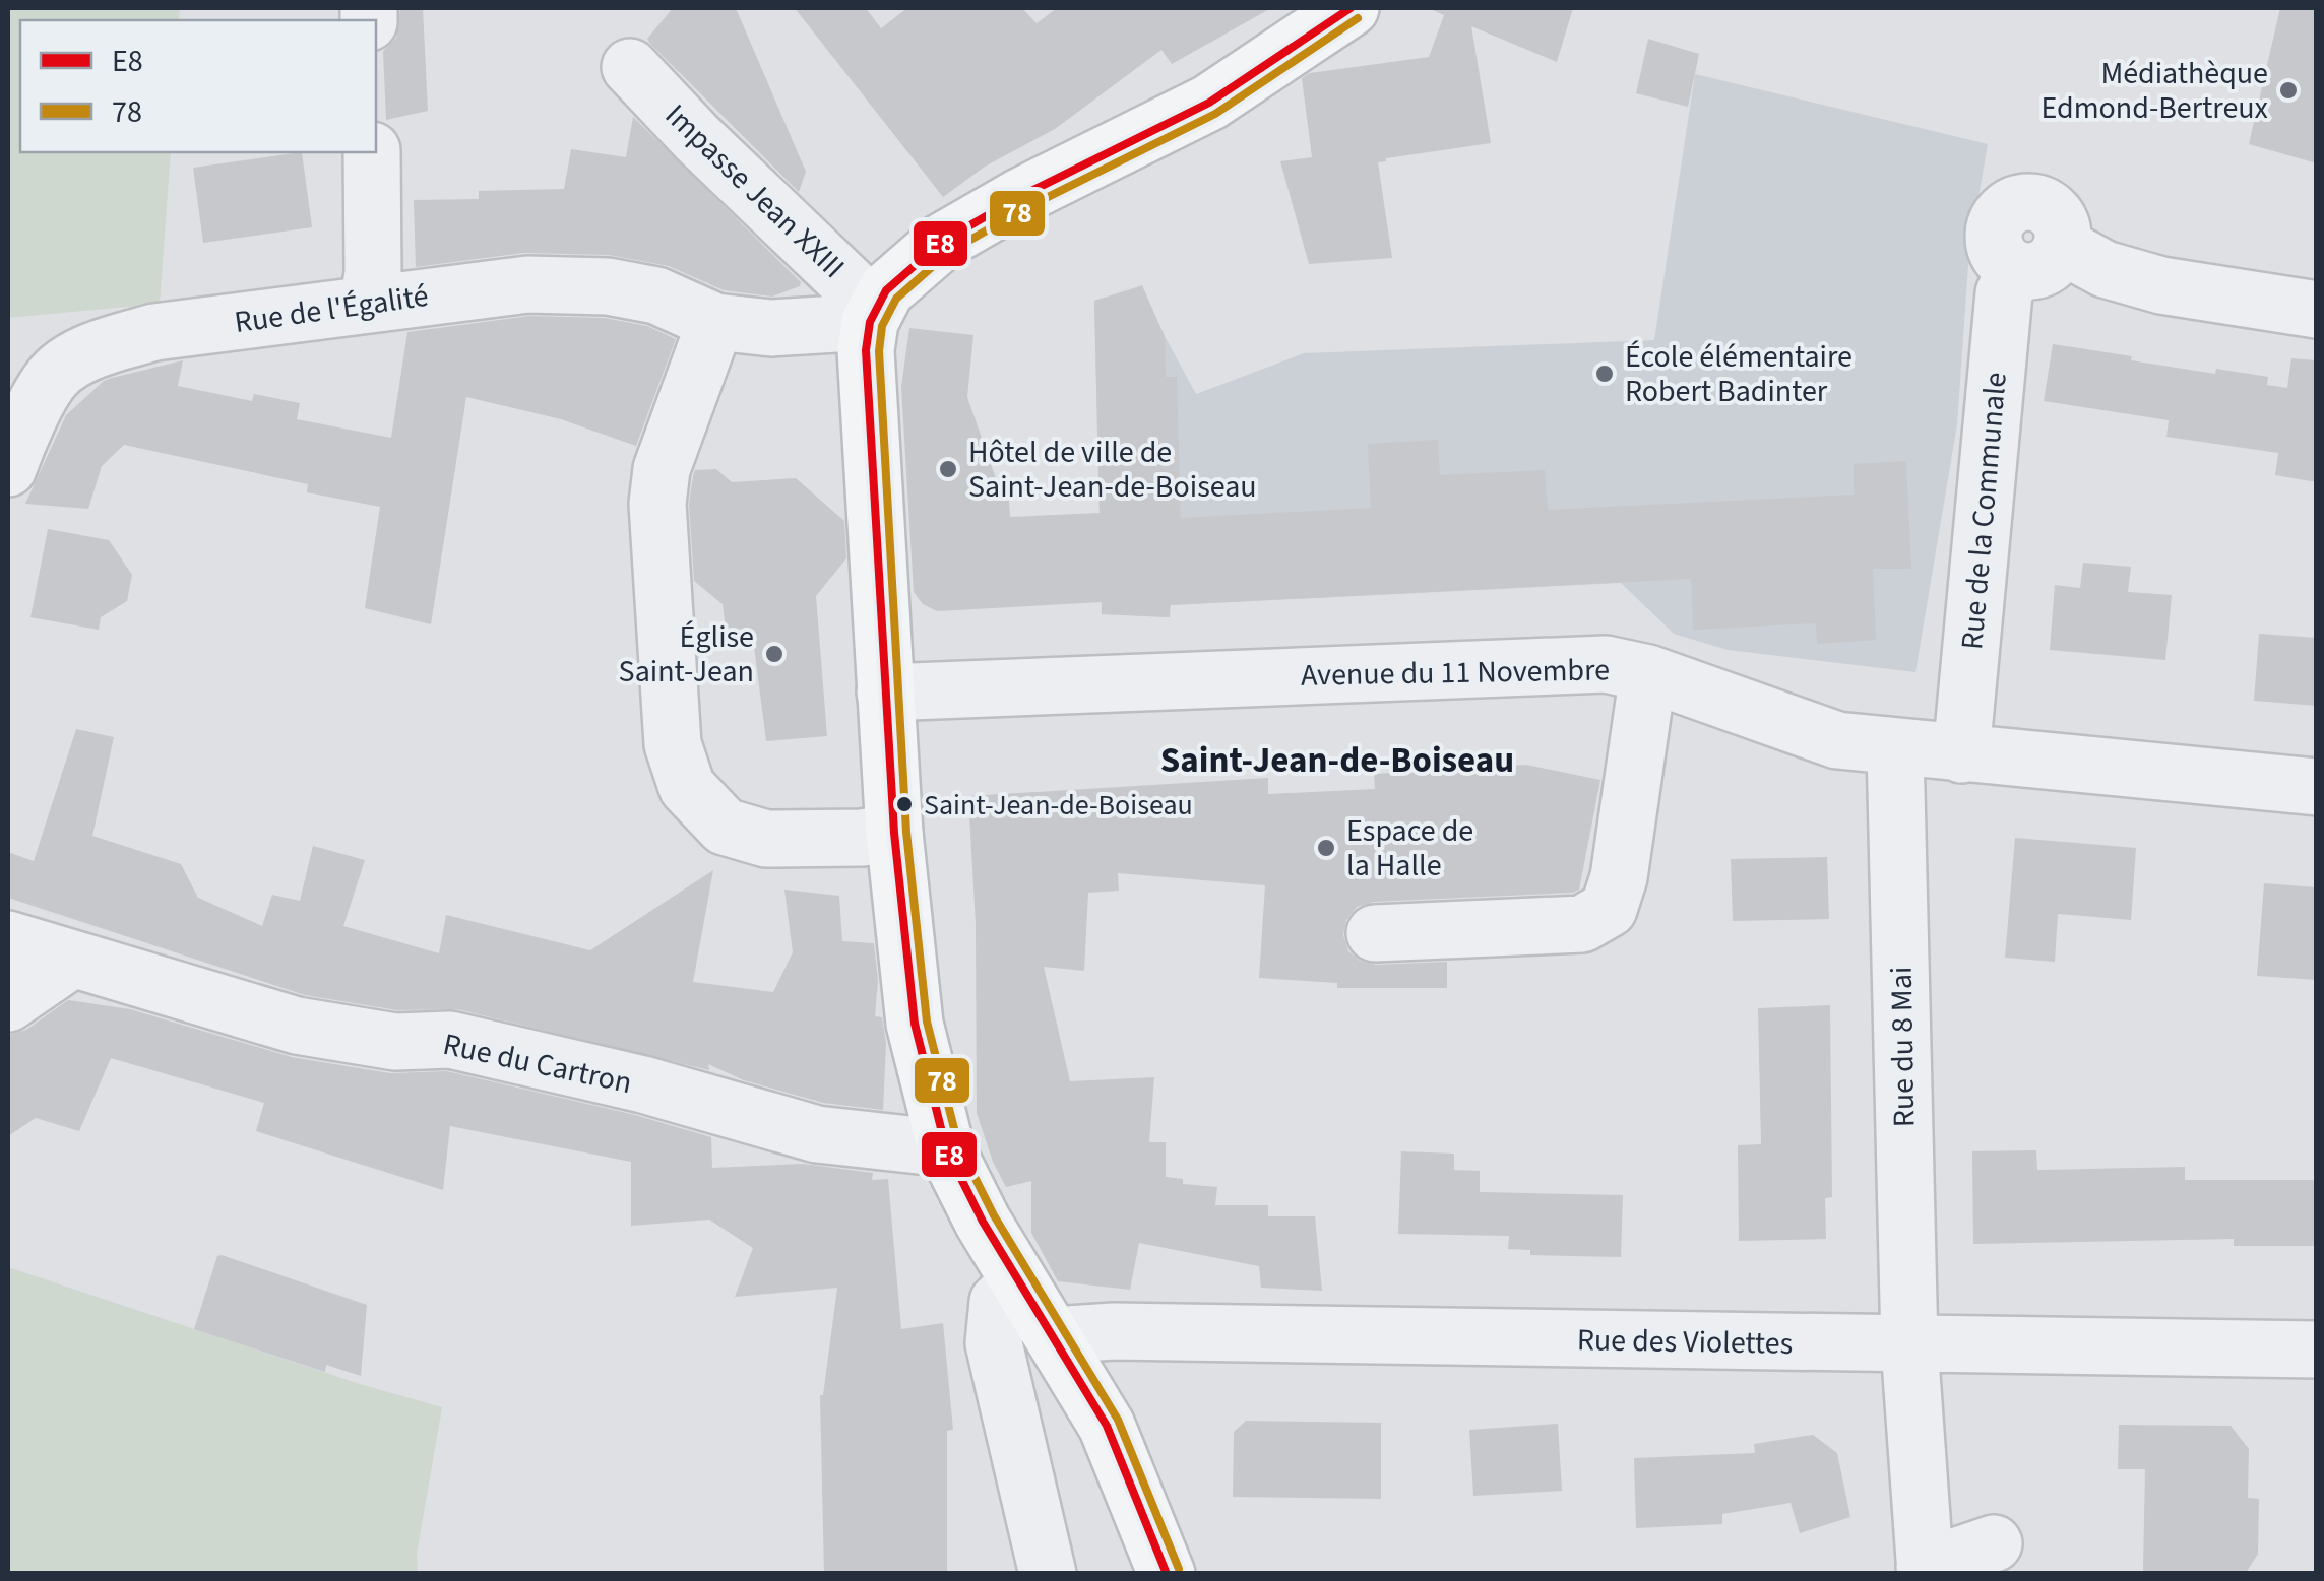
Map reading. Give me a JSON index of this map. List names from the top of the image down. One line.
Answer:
{"streets":{"street":["Impasse Jean XXIII","Rue de l'Égalité","Rue de la Communale","Avenue du 11 Novembre","Rue du 8 Mai","Rue du Cartron","Rue des Violettes"]},"crossings":[["Impasse Jean XXIII","Rue de l'Égalité"],["Rue de la Communale","Avenue du 11 Novembre"],["Avenue du 11 Novembre","Rue du 8 Mai"],["Rue du 8 Mai","Rue des Violettes"]],"districts":["Saint-Jean-de-Boiseau"],"places":["Médiathèque Edmond-Bertreux","École élémentaire Robert Badinter","Hôtel de ville de Saint-Jean-de-Boiseau","Église Saint-Jean","Saint-Jean-de-Boiseau","Espace de la Halle"],"lines":["transit line E8","transit line 78"],"legend":["E8","78"]}
